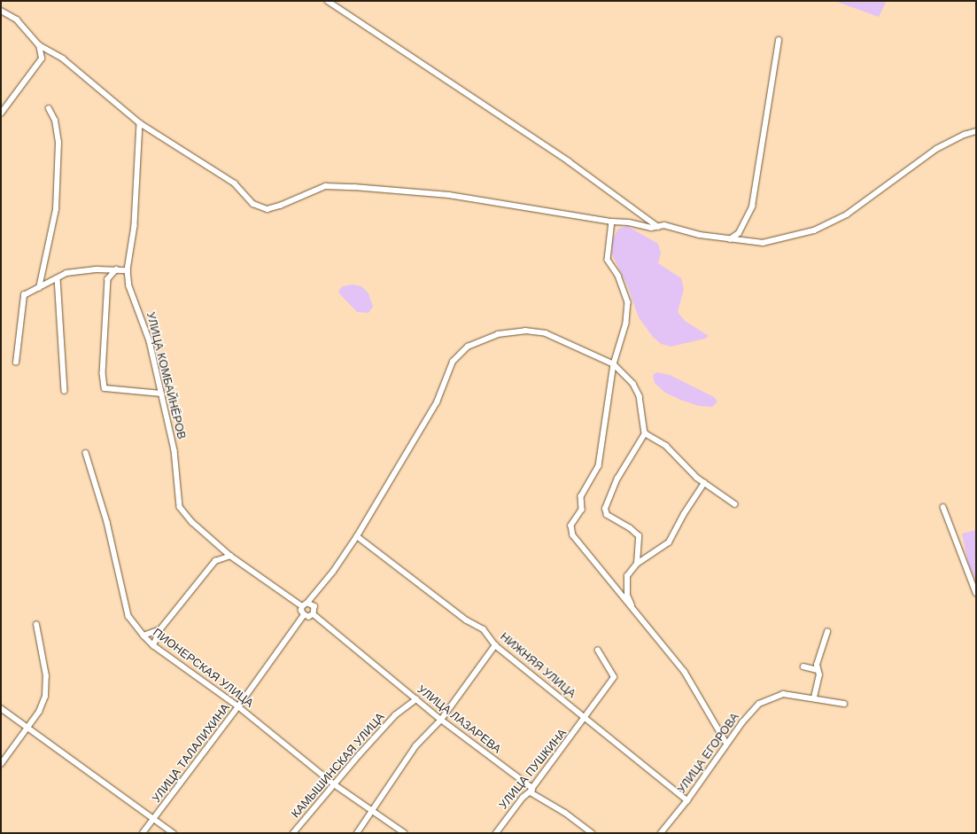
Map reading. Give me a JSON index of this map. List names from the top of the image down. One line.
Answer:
{"streets":{"street":["УЛИЦА КОМБАЙНЁРОВ","НИЖНЯЯ УЛИЦА","ПИОНЕРСКАЯ УЛИЦА","УЛИЦА ЛАЗАРЕВА","УЛИЦА ТАЛАЛИХИНА","УЛИЦА ЕГОРОВА","КАМЫШИНСКАЯ УЛИЦА","УЛИЦА ПУШКИНА"]},"crossings":[["НИЖНЯЯ УЛИЦА","УЛИЦА ЕГОРОВА"],["НИЖНЯЯ УЛИЦА","УЛИЦА ПУШКИНА"],["ПИОНЕРСКАЯ УЛИЦА","УЛИЦА ТАЛАЛИХИНА"],["ПИОНЕРСКАЯ УЛИЦА","КАМЫШИНСКАЯ УЛИЦА"],["УЛИЦА ЛАЗАРЕВА","УЛИЦА ТАЛАЛИХИНА"],["УЛИЦА ЛАЗАРЕВА","КАМЫШИНСКАЯ УЛИЦА"],["УЛИЦА ЛАЗАРЕВА","УЛИЦА ПУШКИНА"]]}
